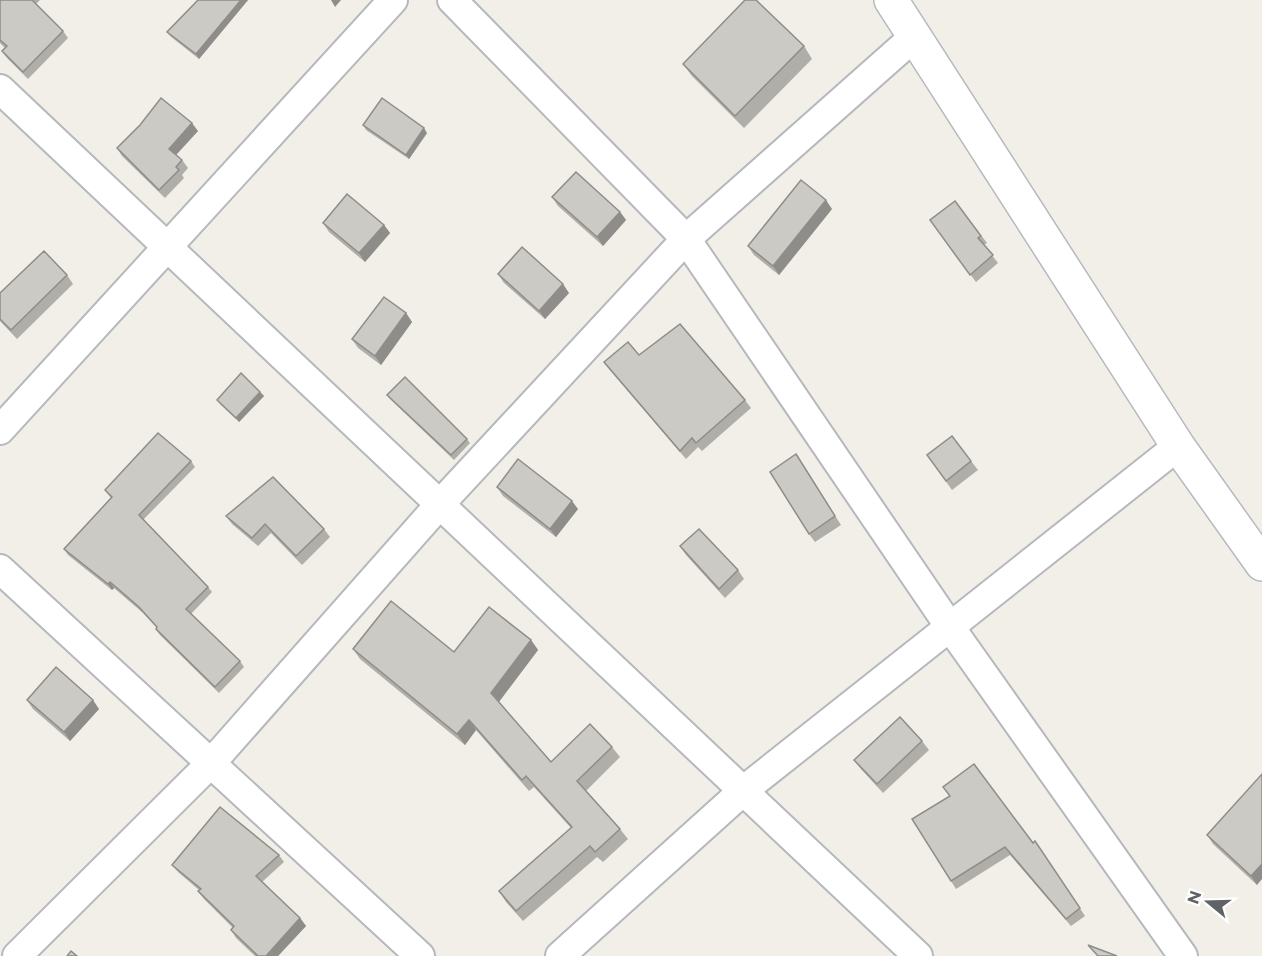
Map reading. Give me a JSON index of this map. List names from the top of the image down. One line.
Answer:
{"north":"left"}
